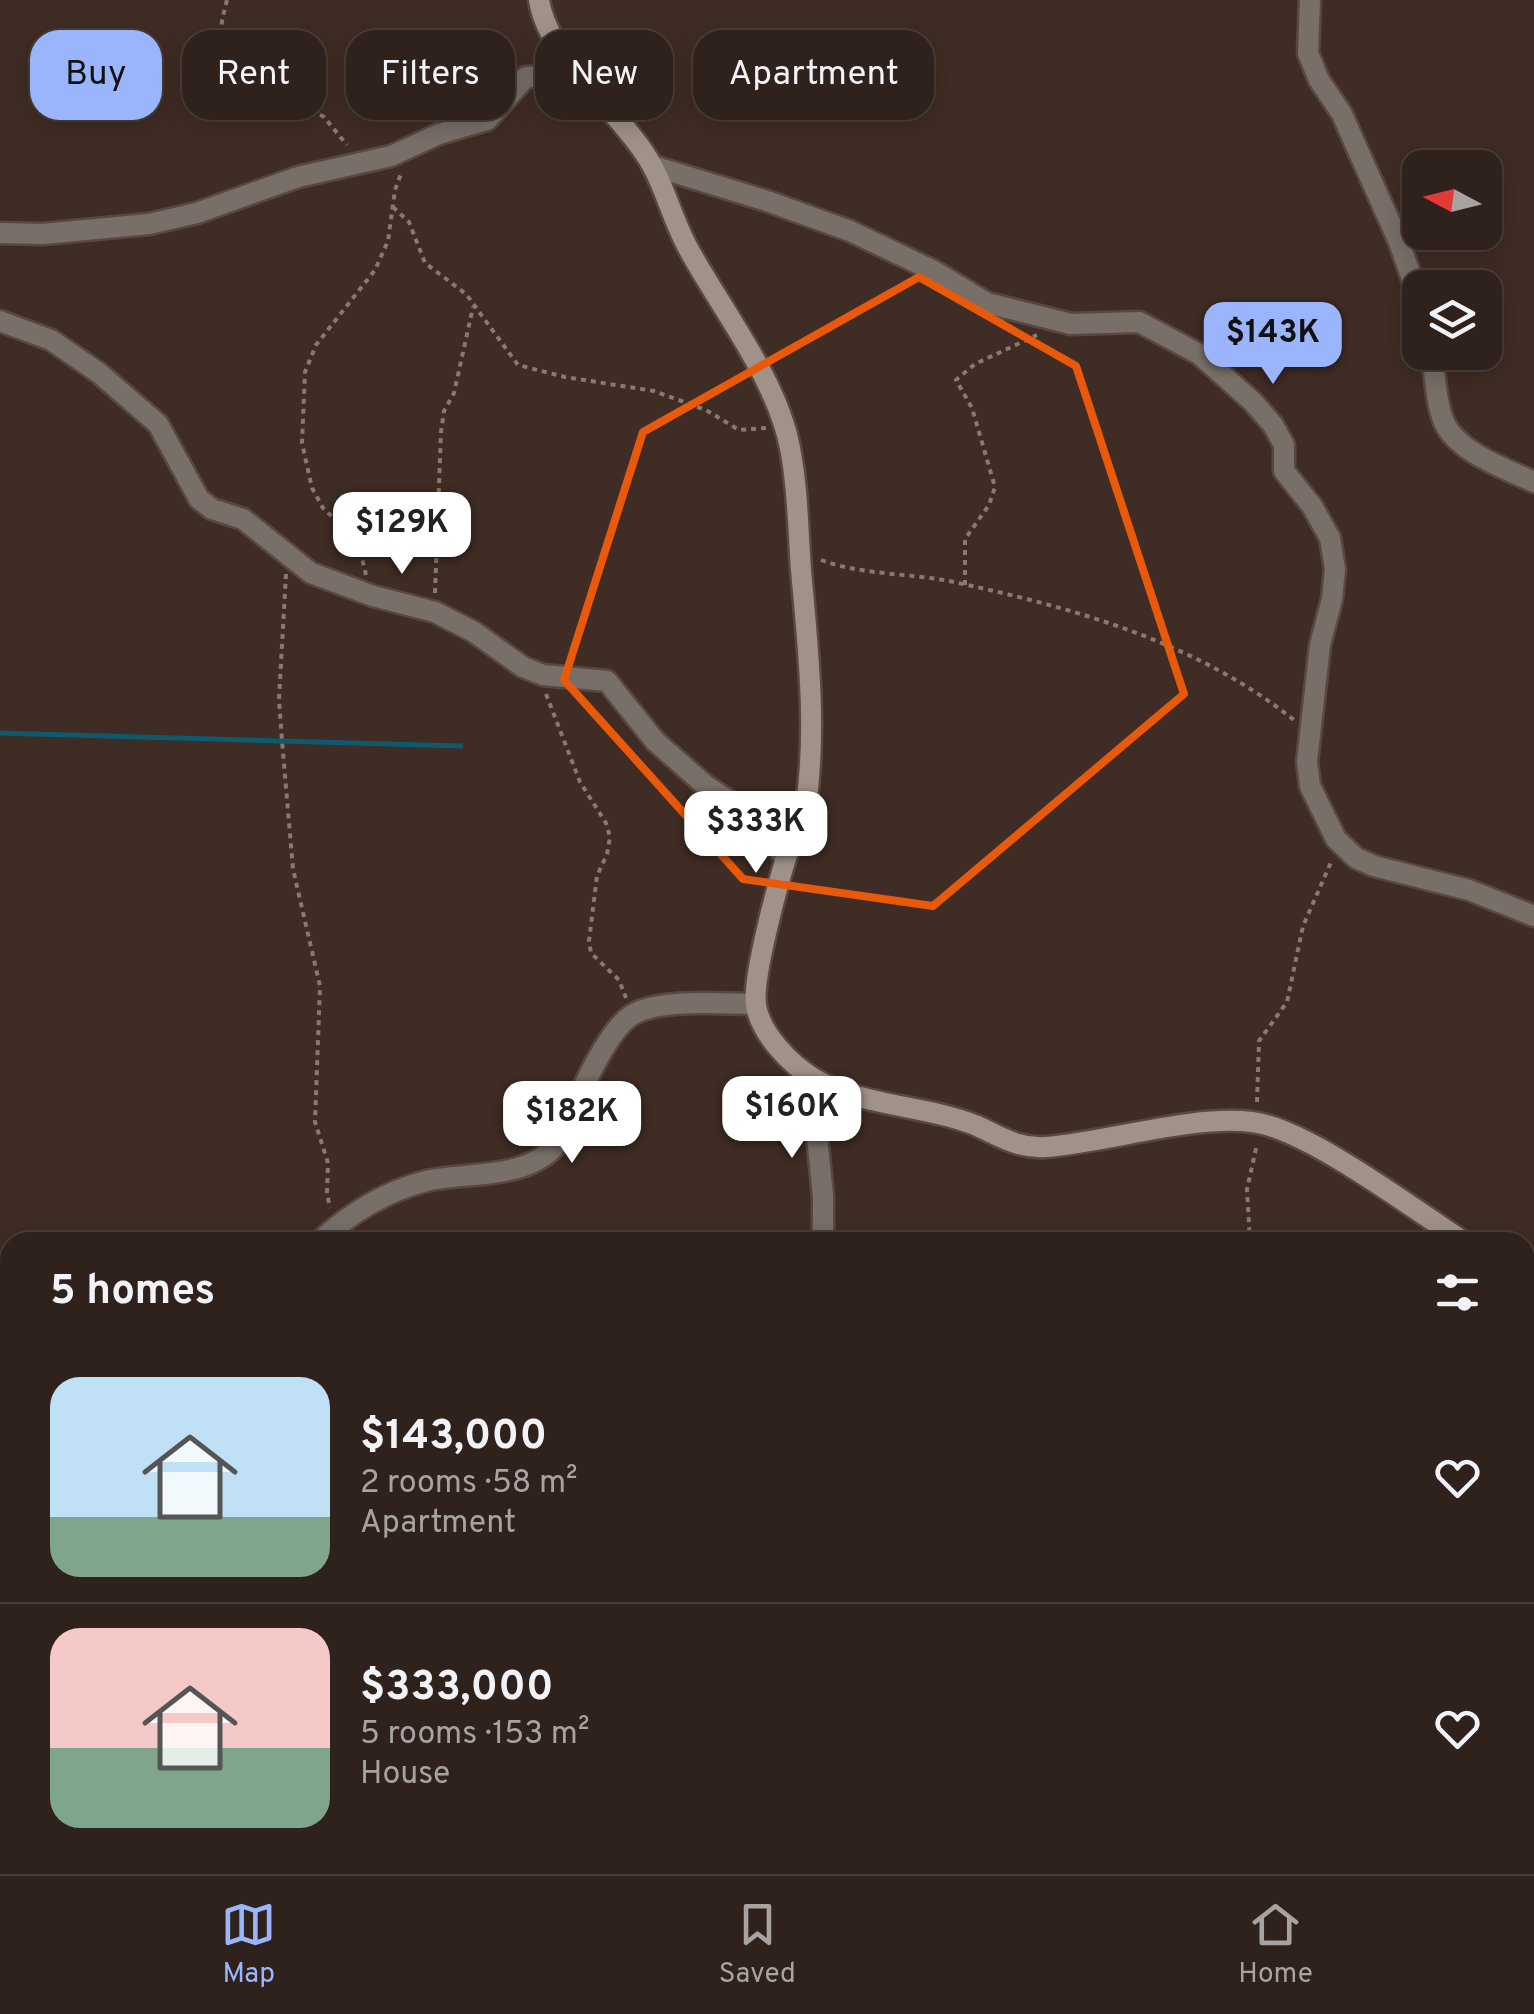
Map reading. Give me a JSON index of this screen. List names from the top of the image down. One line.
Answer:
{"north":"left","page":{"chip":["Buy","Rent","Filters","New","Apartment"],"price":["$143K","$129K","$333K","$160K","$182K"],"heading":"5 homes","list":[{"name":"$143,000","note":"2 rooms · 58 m² · Apartment"},{"name":"$333,000","note":"5 rooms · 153 m² · House"}],"tabs":["Map","Saved","Home"]}}
